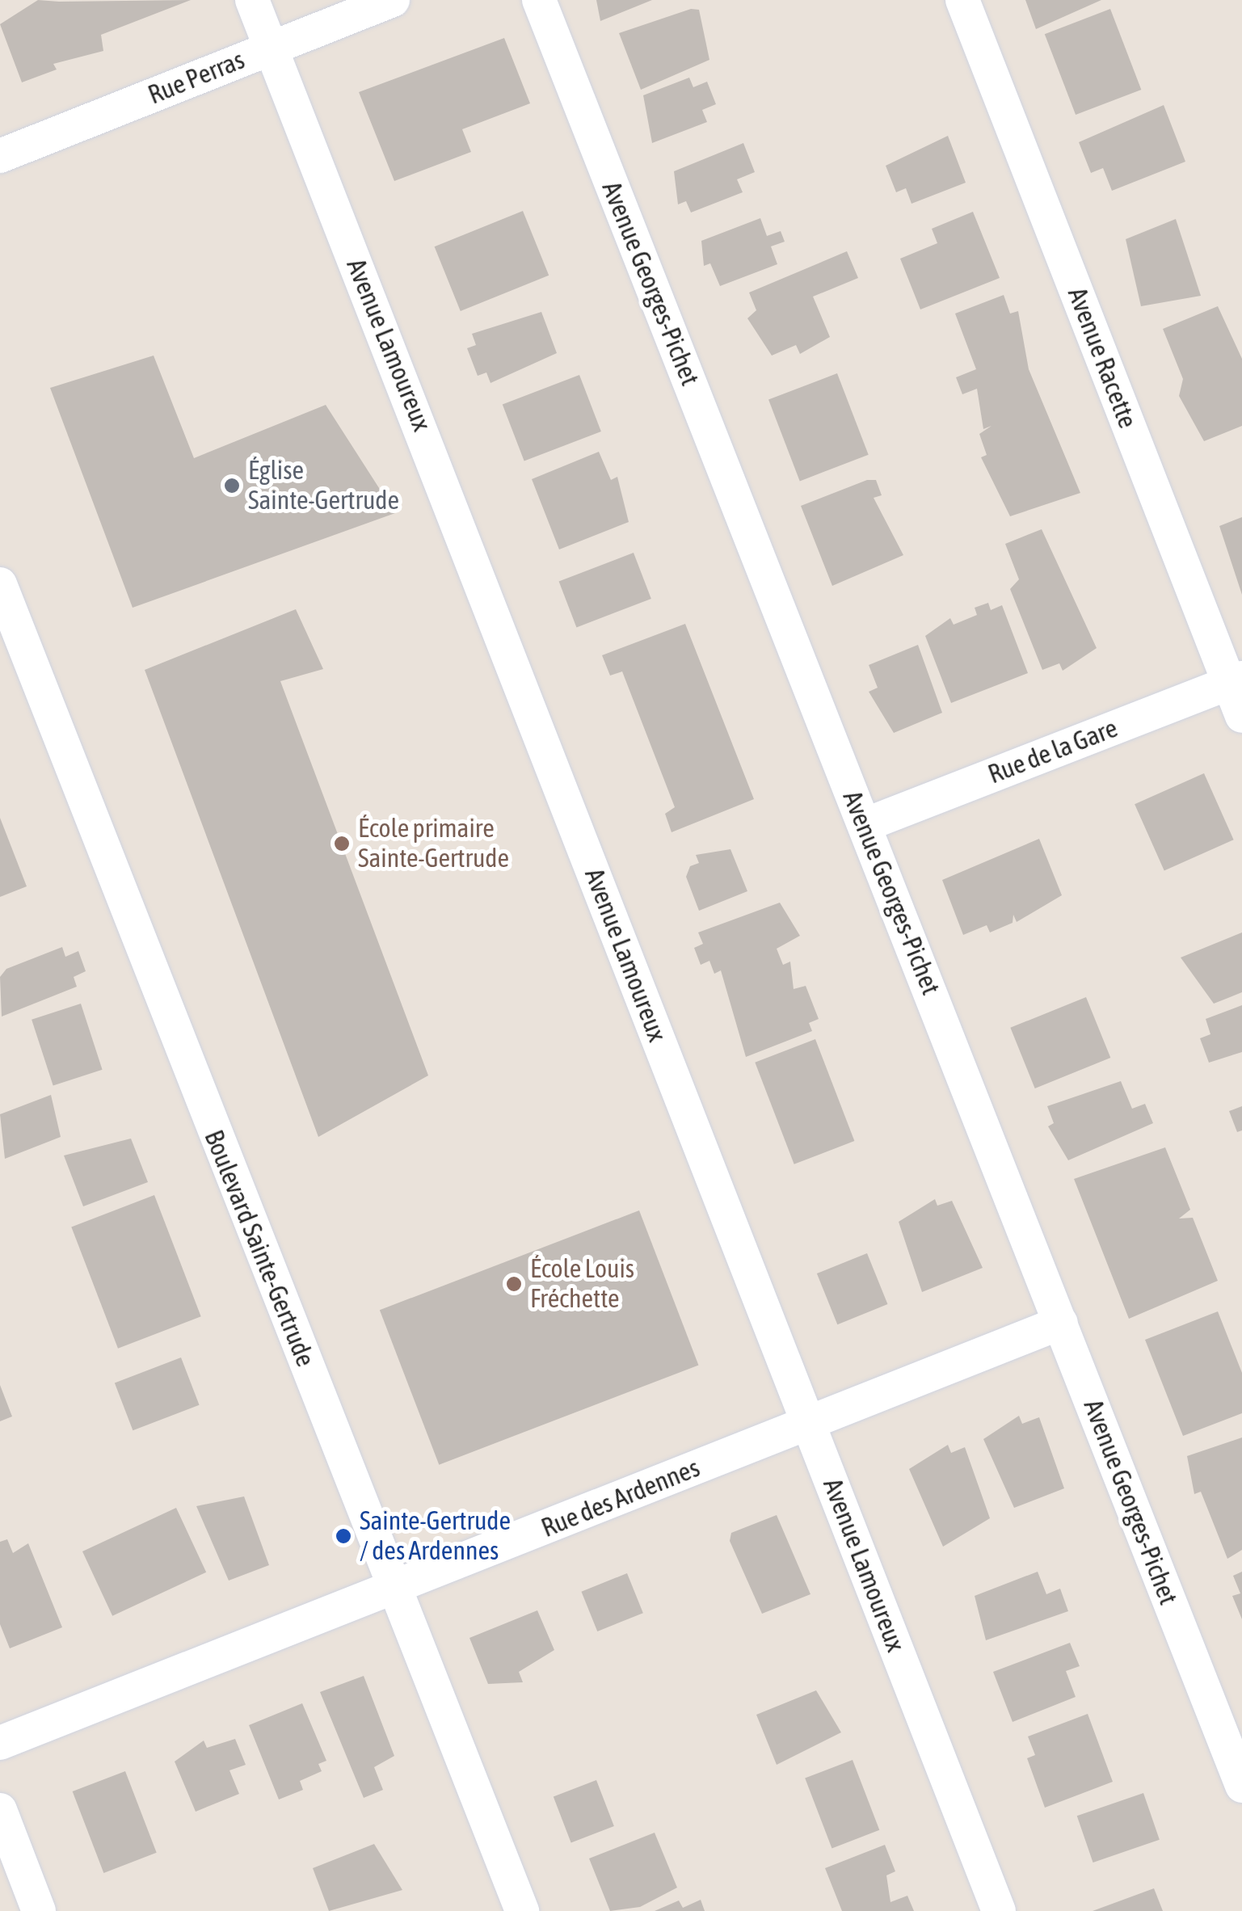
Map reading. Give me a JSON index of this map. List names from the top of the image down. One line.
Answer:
{"streets":{"street":["Rue Perras","Avenue Georges-Pichet","Avenue Lamoureux","Avenue Racette","Rue de la Gare","Boulevard Sainte-Gertrude","Rue des Ardennes"]},"crossings":[["Rue Perras","Avenue Lamoureux"],["Avenue Georges-Pichet","Rue de la Gare"],["Avenue Georges-Pichet","Rue des Ardennes"],["Avenue Lamoureux","Rue des Ardennes"],["Avenue Racette","Rue de la Gare"],["Boulevard Sainte-Gertrude","Rue des Ardennes"]],"places":["Église Sainte-Gertrude","École primaire Sainte-Gertrude","École Louis Fréchette","Sainte-Gertrude / des Ardennes"]}
